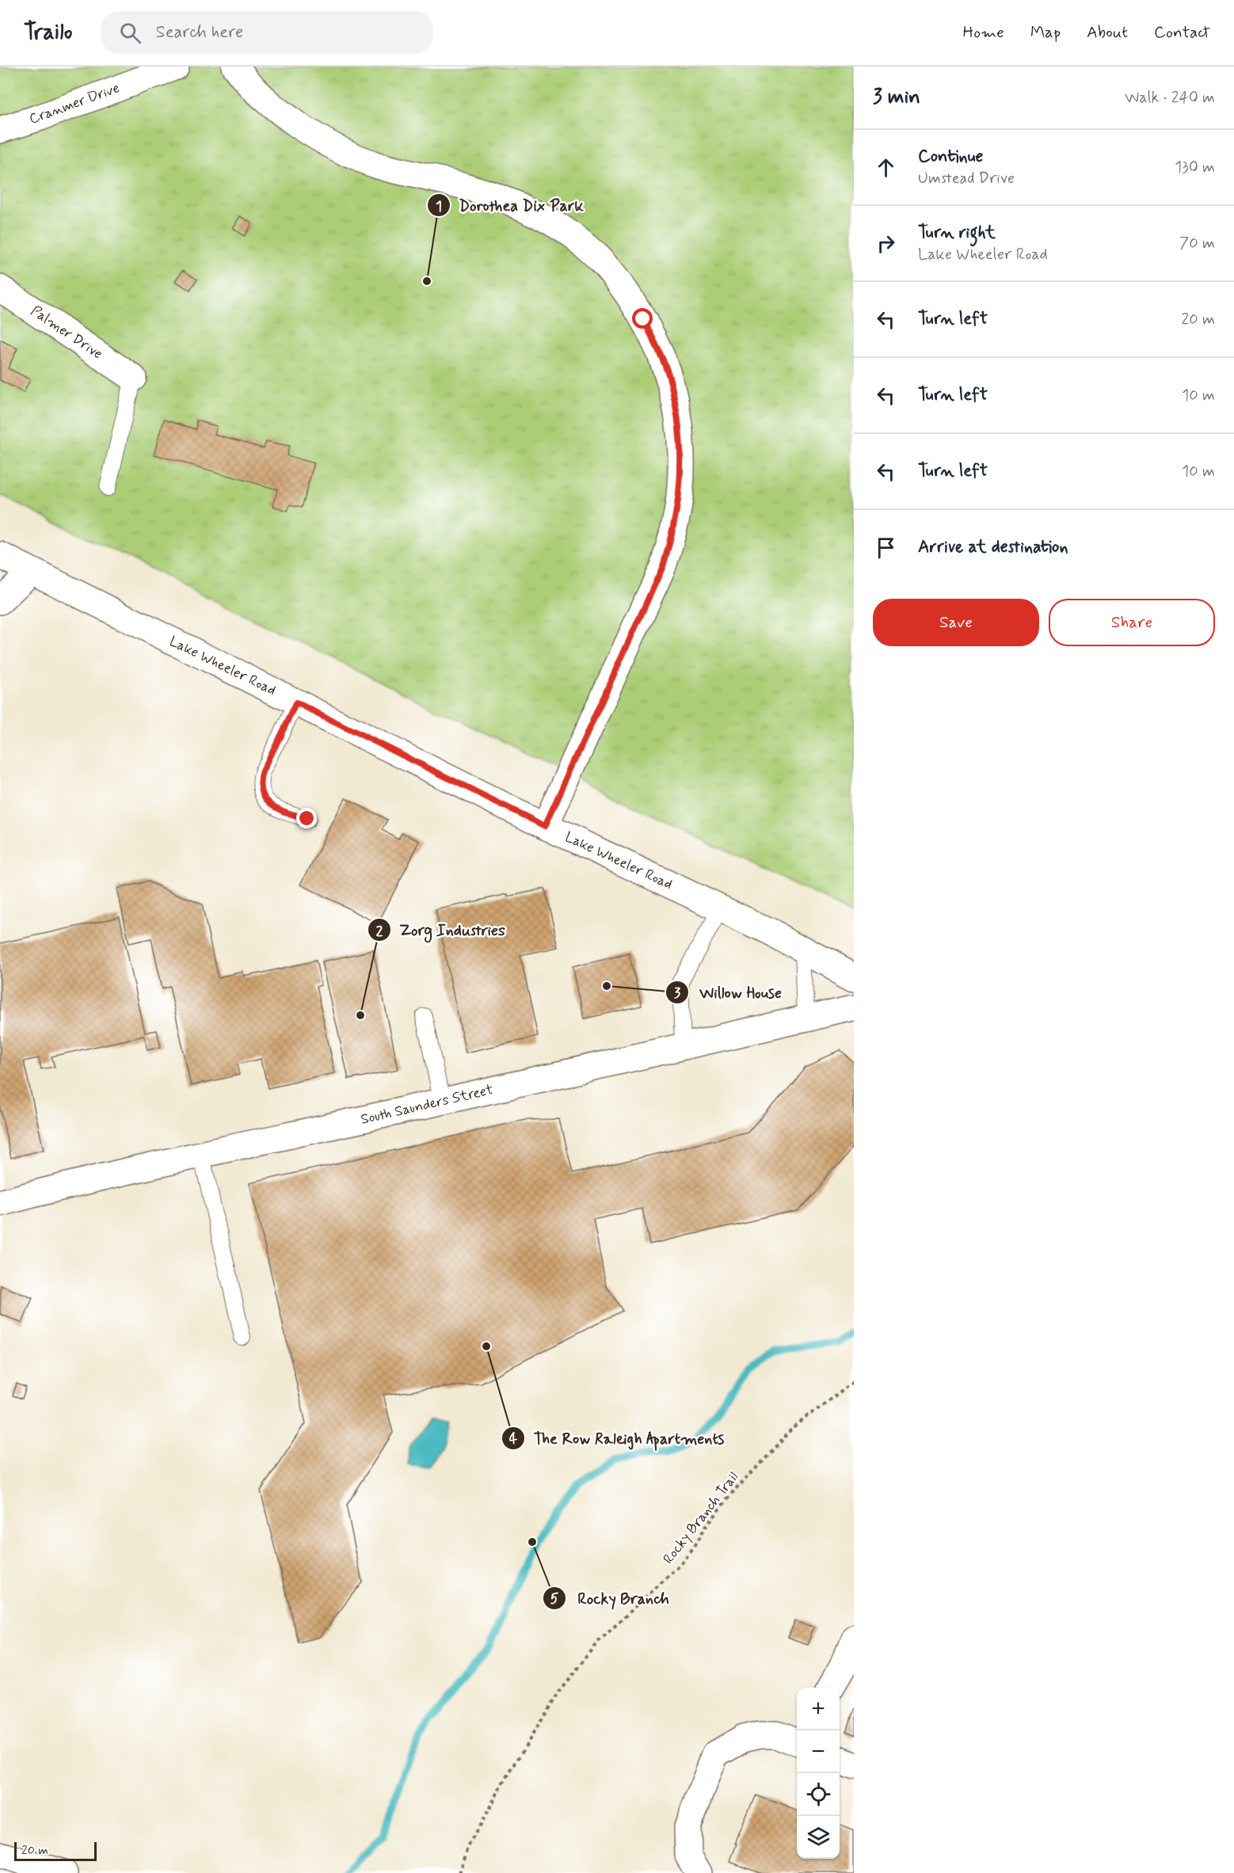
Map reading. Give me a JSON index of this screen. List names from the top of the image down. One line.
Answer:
{"streets":{"main road":["Cranmer Drive","Palmer Drive","Lake Wheeler Road","South Saunders Street"],"path":["Rocky Branch Trail"]},"places":["Dorothea Dix Park","Willow House","Zorg Industries","The Row Raleigh Apartments","Rocky Branch"],"scale_bar":"20 m","page":{"header":"Trailo","search":"Search here","nav":["Home","Map","About","Contact"],"heading":["3 min","Walk · 240 m"],"list":[["Continue","Umstead Drive","130 m"],["Turn right","Lake Wheeler Road","70 m"],["Turn left","20 m"],["Turn left","10 m"],["Turn left","10 m"],"Arrive at destination"],"buttons":["Save","Share"],"map_buttons":["+","−"],"scale":"20 m"}}
